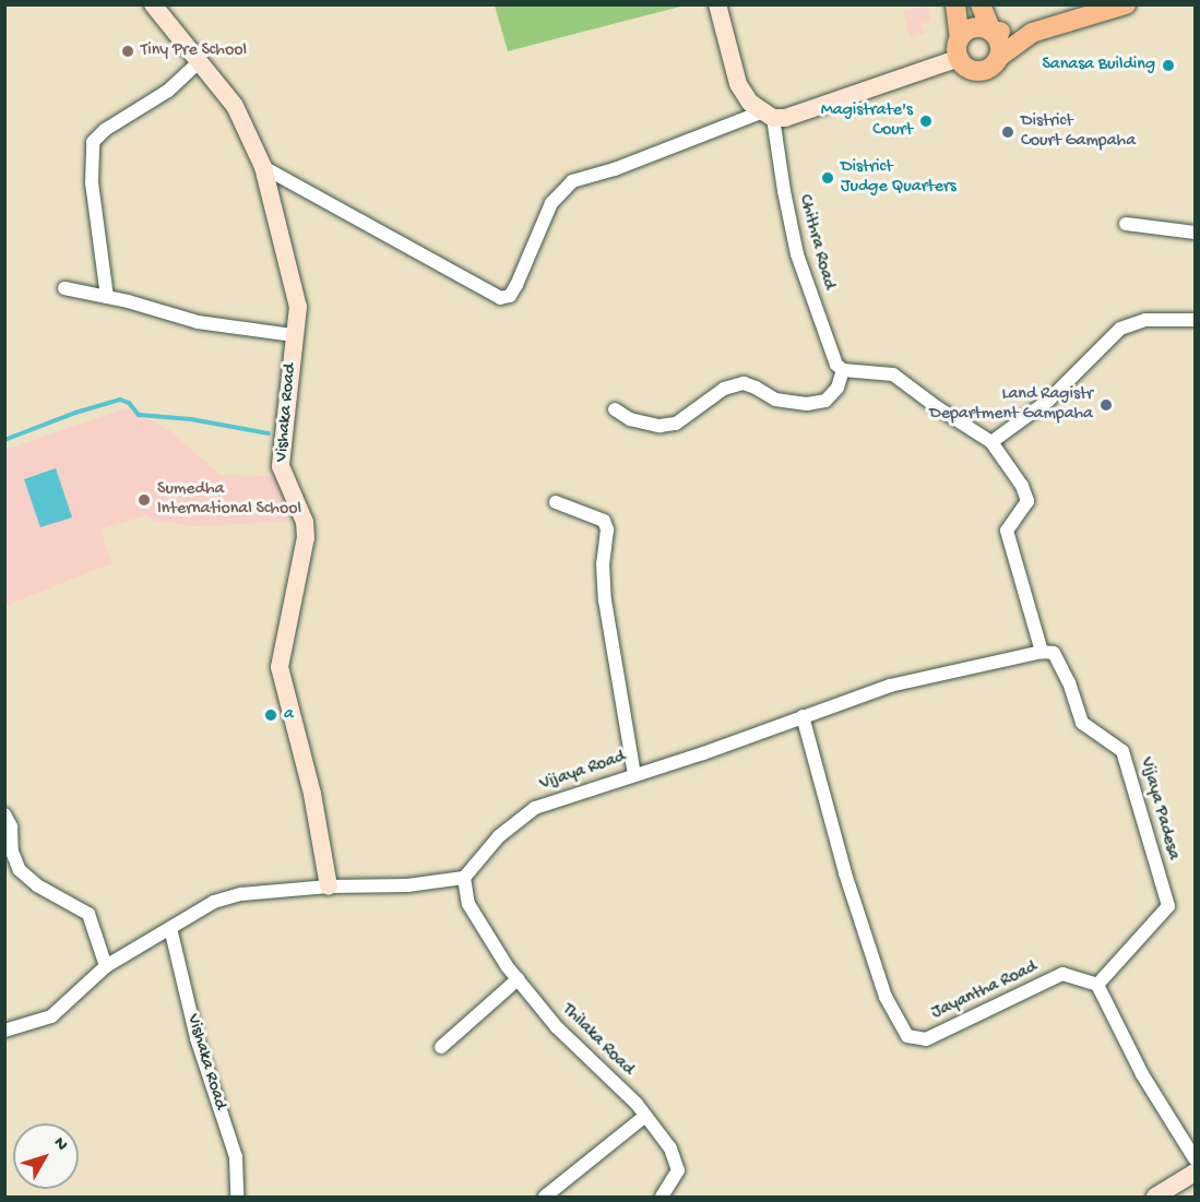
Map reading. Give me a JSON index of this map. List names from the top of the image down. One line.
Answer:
{"streets":{"street":["Chithra Road","Vishaka Road","Vijaya Road","Vijaya Padesa","Jayantha Road","Thilaka Road"]},"crossings":[["Vijaya Road","Vijaya Padesa"],["Vijaya Road","Jayantha Road"],["Vijaya Road","Thilaka Road"],["Vijaya Padesa","Jayantha Road"]],"places":["Tiny Pre School","Sanasa Building","Magistrate's Court","District Court Gampaha","District Judge Quarters","Land Ragistr Department Gampaha","Sumedha International School","a"],"north":"top right"}
